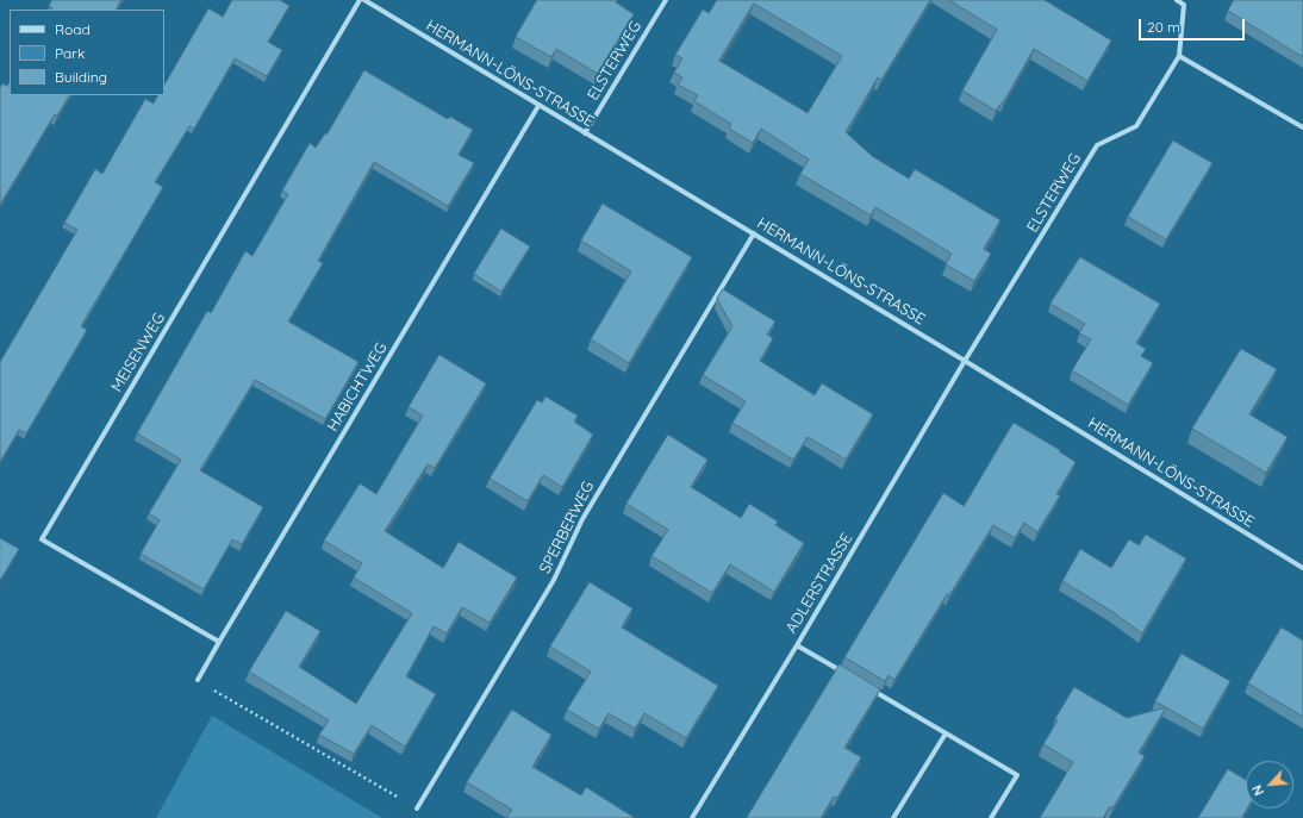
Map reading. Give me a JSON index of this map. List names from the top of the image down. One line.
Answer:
{"streets":{"street":["ELSTERWEG","HERMANN-LÖNS-STRASSE","MEISENWEG","HABICHTWEG","SPERBERWEG","ADLERSTRASSE"]},"crossings":[["ELSTERWEG","HERMANN-LÖNS-STRASSE"],["ELSTERWEG","ADLERSTRASSE"],["HERMANN-LÖNS-STRASSE","HABICHTWEG"],["HERMANN-LÖNS-STRASSE","SPERBERWEG"],["HERMANN-LÖNS-STRASSE","ADLERSTRASSE"],["MEISENWEG","HABICHTWEG"]],"legend":["Road","Park","Building"],"scale_bar":"20 m","north":"bottom left"}
